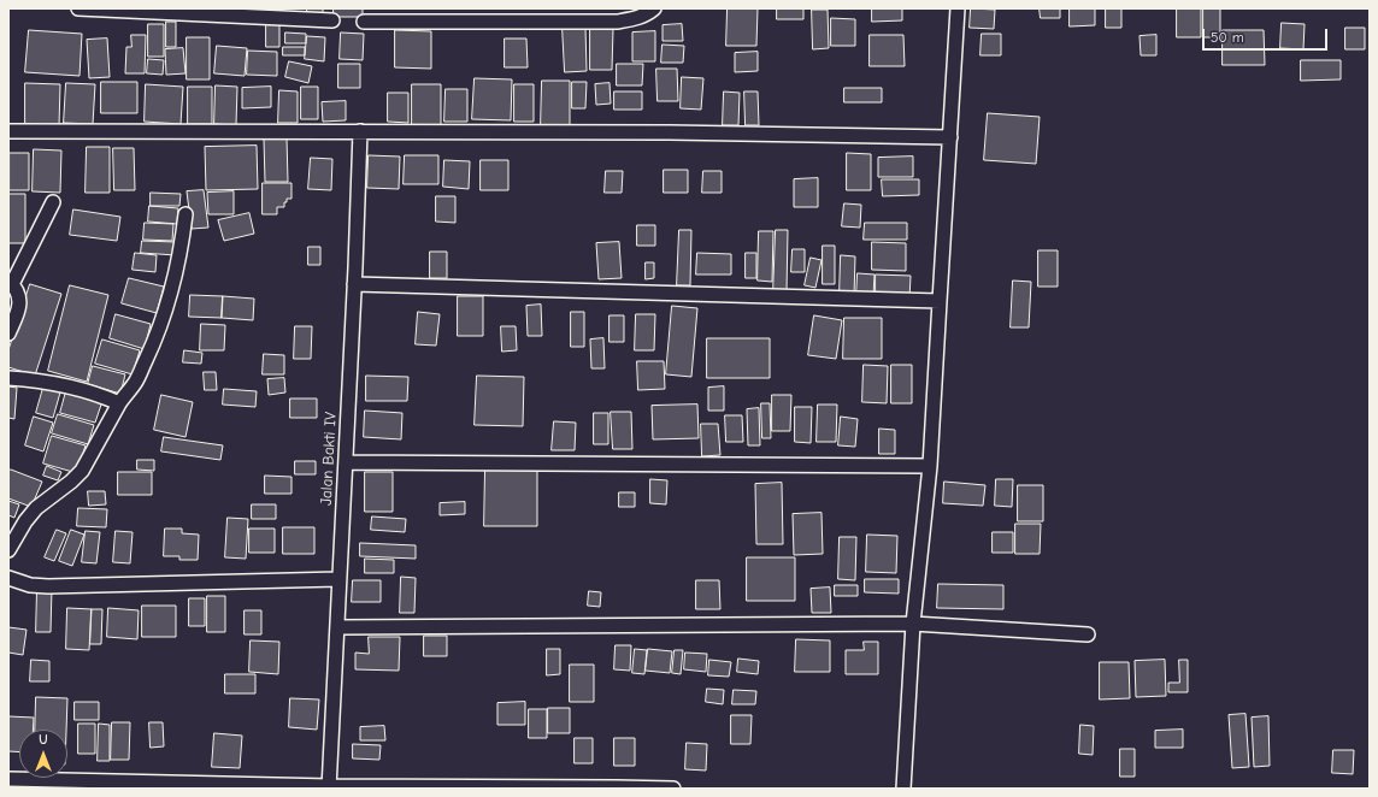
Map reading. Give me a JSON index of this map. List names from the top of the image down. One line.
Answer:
{"streets":{"street":["Jalan Bakti IV"]},"scale_bar":"50 m","north":"top"}
